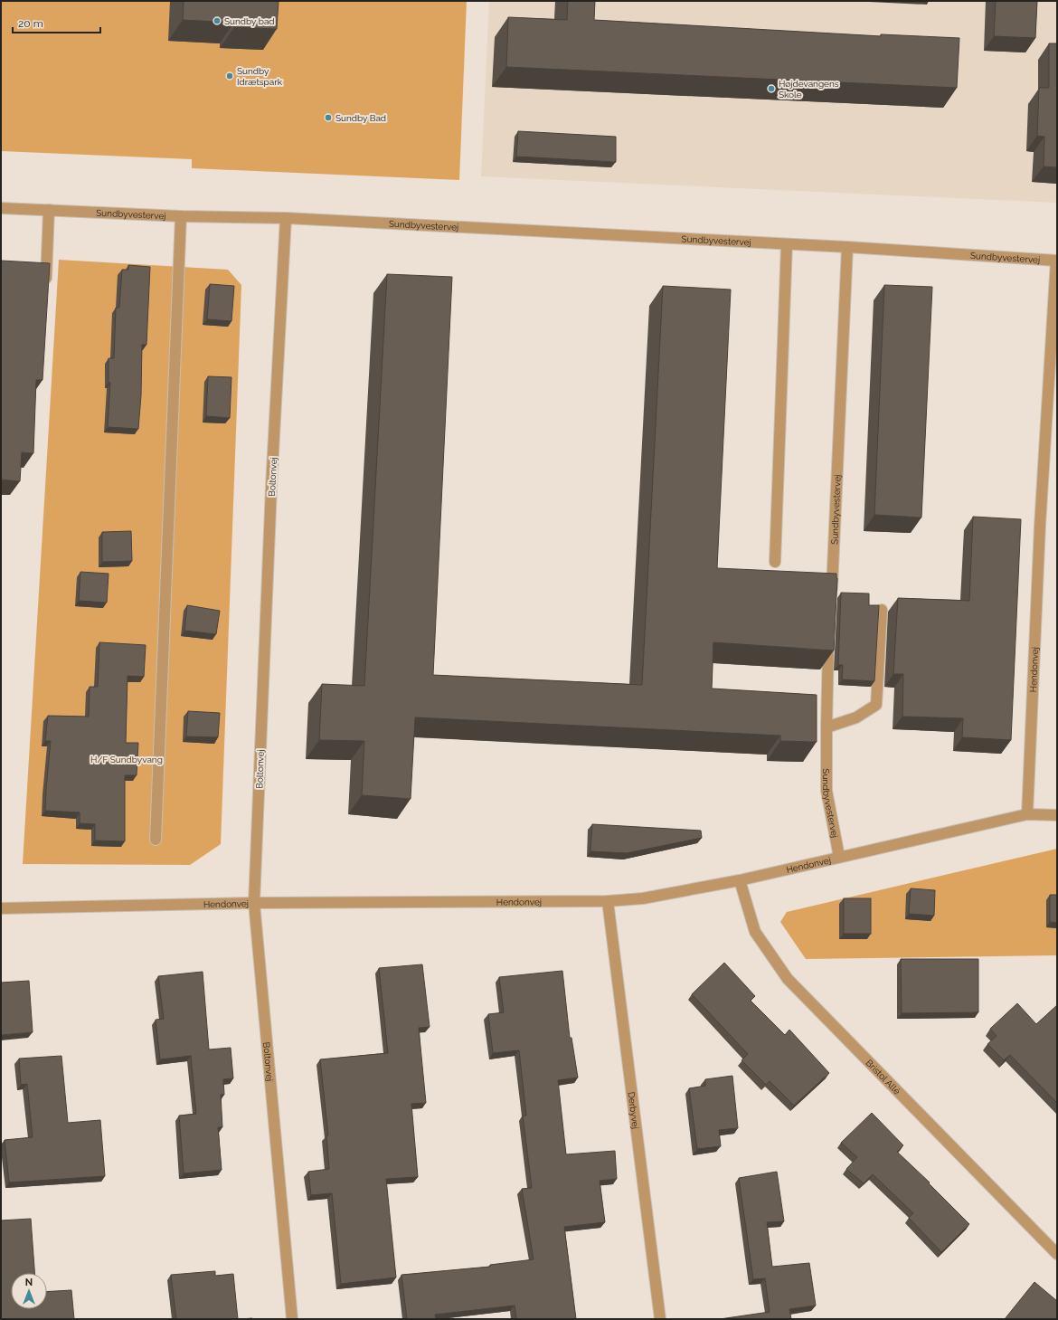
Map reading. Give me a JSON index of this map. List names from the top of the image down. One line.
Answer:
{"streets":{"street":["Sundbyvestervej","Boltonvej","Hendonvej","Bristol Allé","Derbyvej"]},"crossings":[["Sundbyvestervej","Boltonvej"],["Sundbyvestervej","Hendonvej"],["Boltonvej","Hendonvej"],["Hendonvej","Bristol Allé"],["Hendonvej","Derbyvej"]],"parks":["H/F Sundbyvang"],"places":["Sundby bad","Sundby Idrætspark","Højdevangens Skole","Sundby Bad"],"scale_bar":"20 m","north":"top"}
